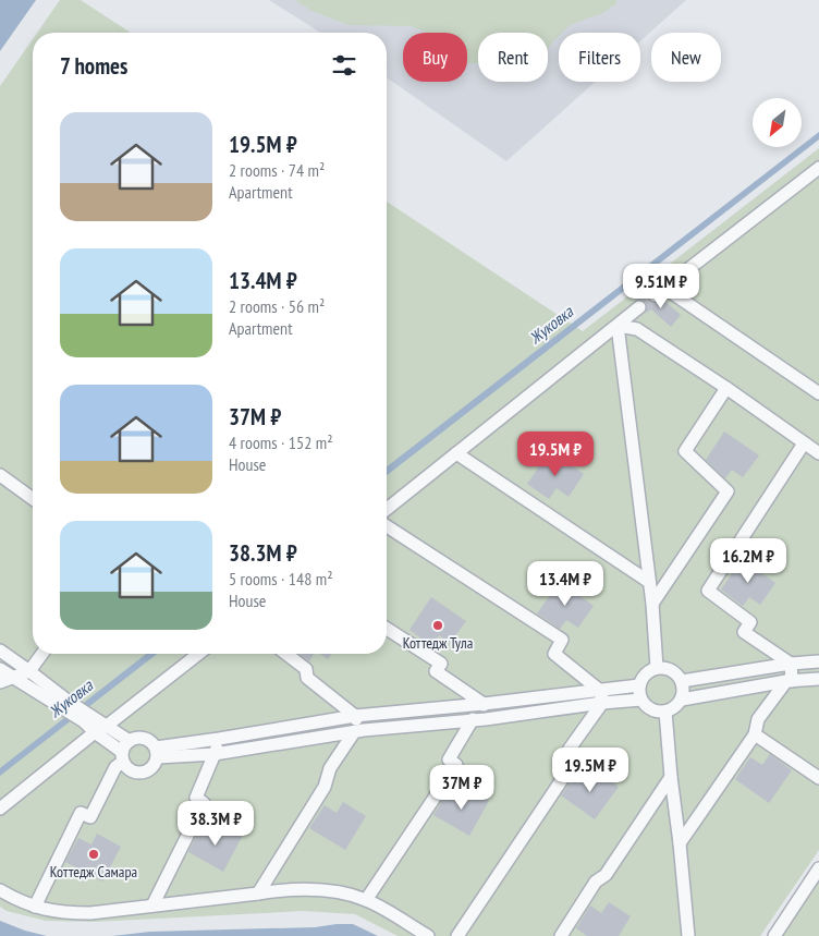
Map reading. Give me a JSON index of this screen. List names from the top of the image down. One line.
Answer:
{"water":["Жуковка"],"places":["Коттедж Тула","Коттедж Самара"],"north":"bottom left","page":{"chip":["Buy","Rent","Filters","New"],"heading":"7 homes","list":[{"name":"19.5M ₽","note":"2 rooms · 74 m² · Apartment"},{"name":"13.4M ₽","note":"2 rooms · 56 m² · Apartment"},{"name":"37M ₽","note":"4 rooms · 152 m² · House"},{"name":"38.3M ₽","note":"5 rooms · 148 m² · House"}],"price":["9.51M ₽","19.5M ₽","16.2M ₽","13.4M ₽","19.5M ₽","37M ₽","38.3M ₽"]}}
